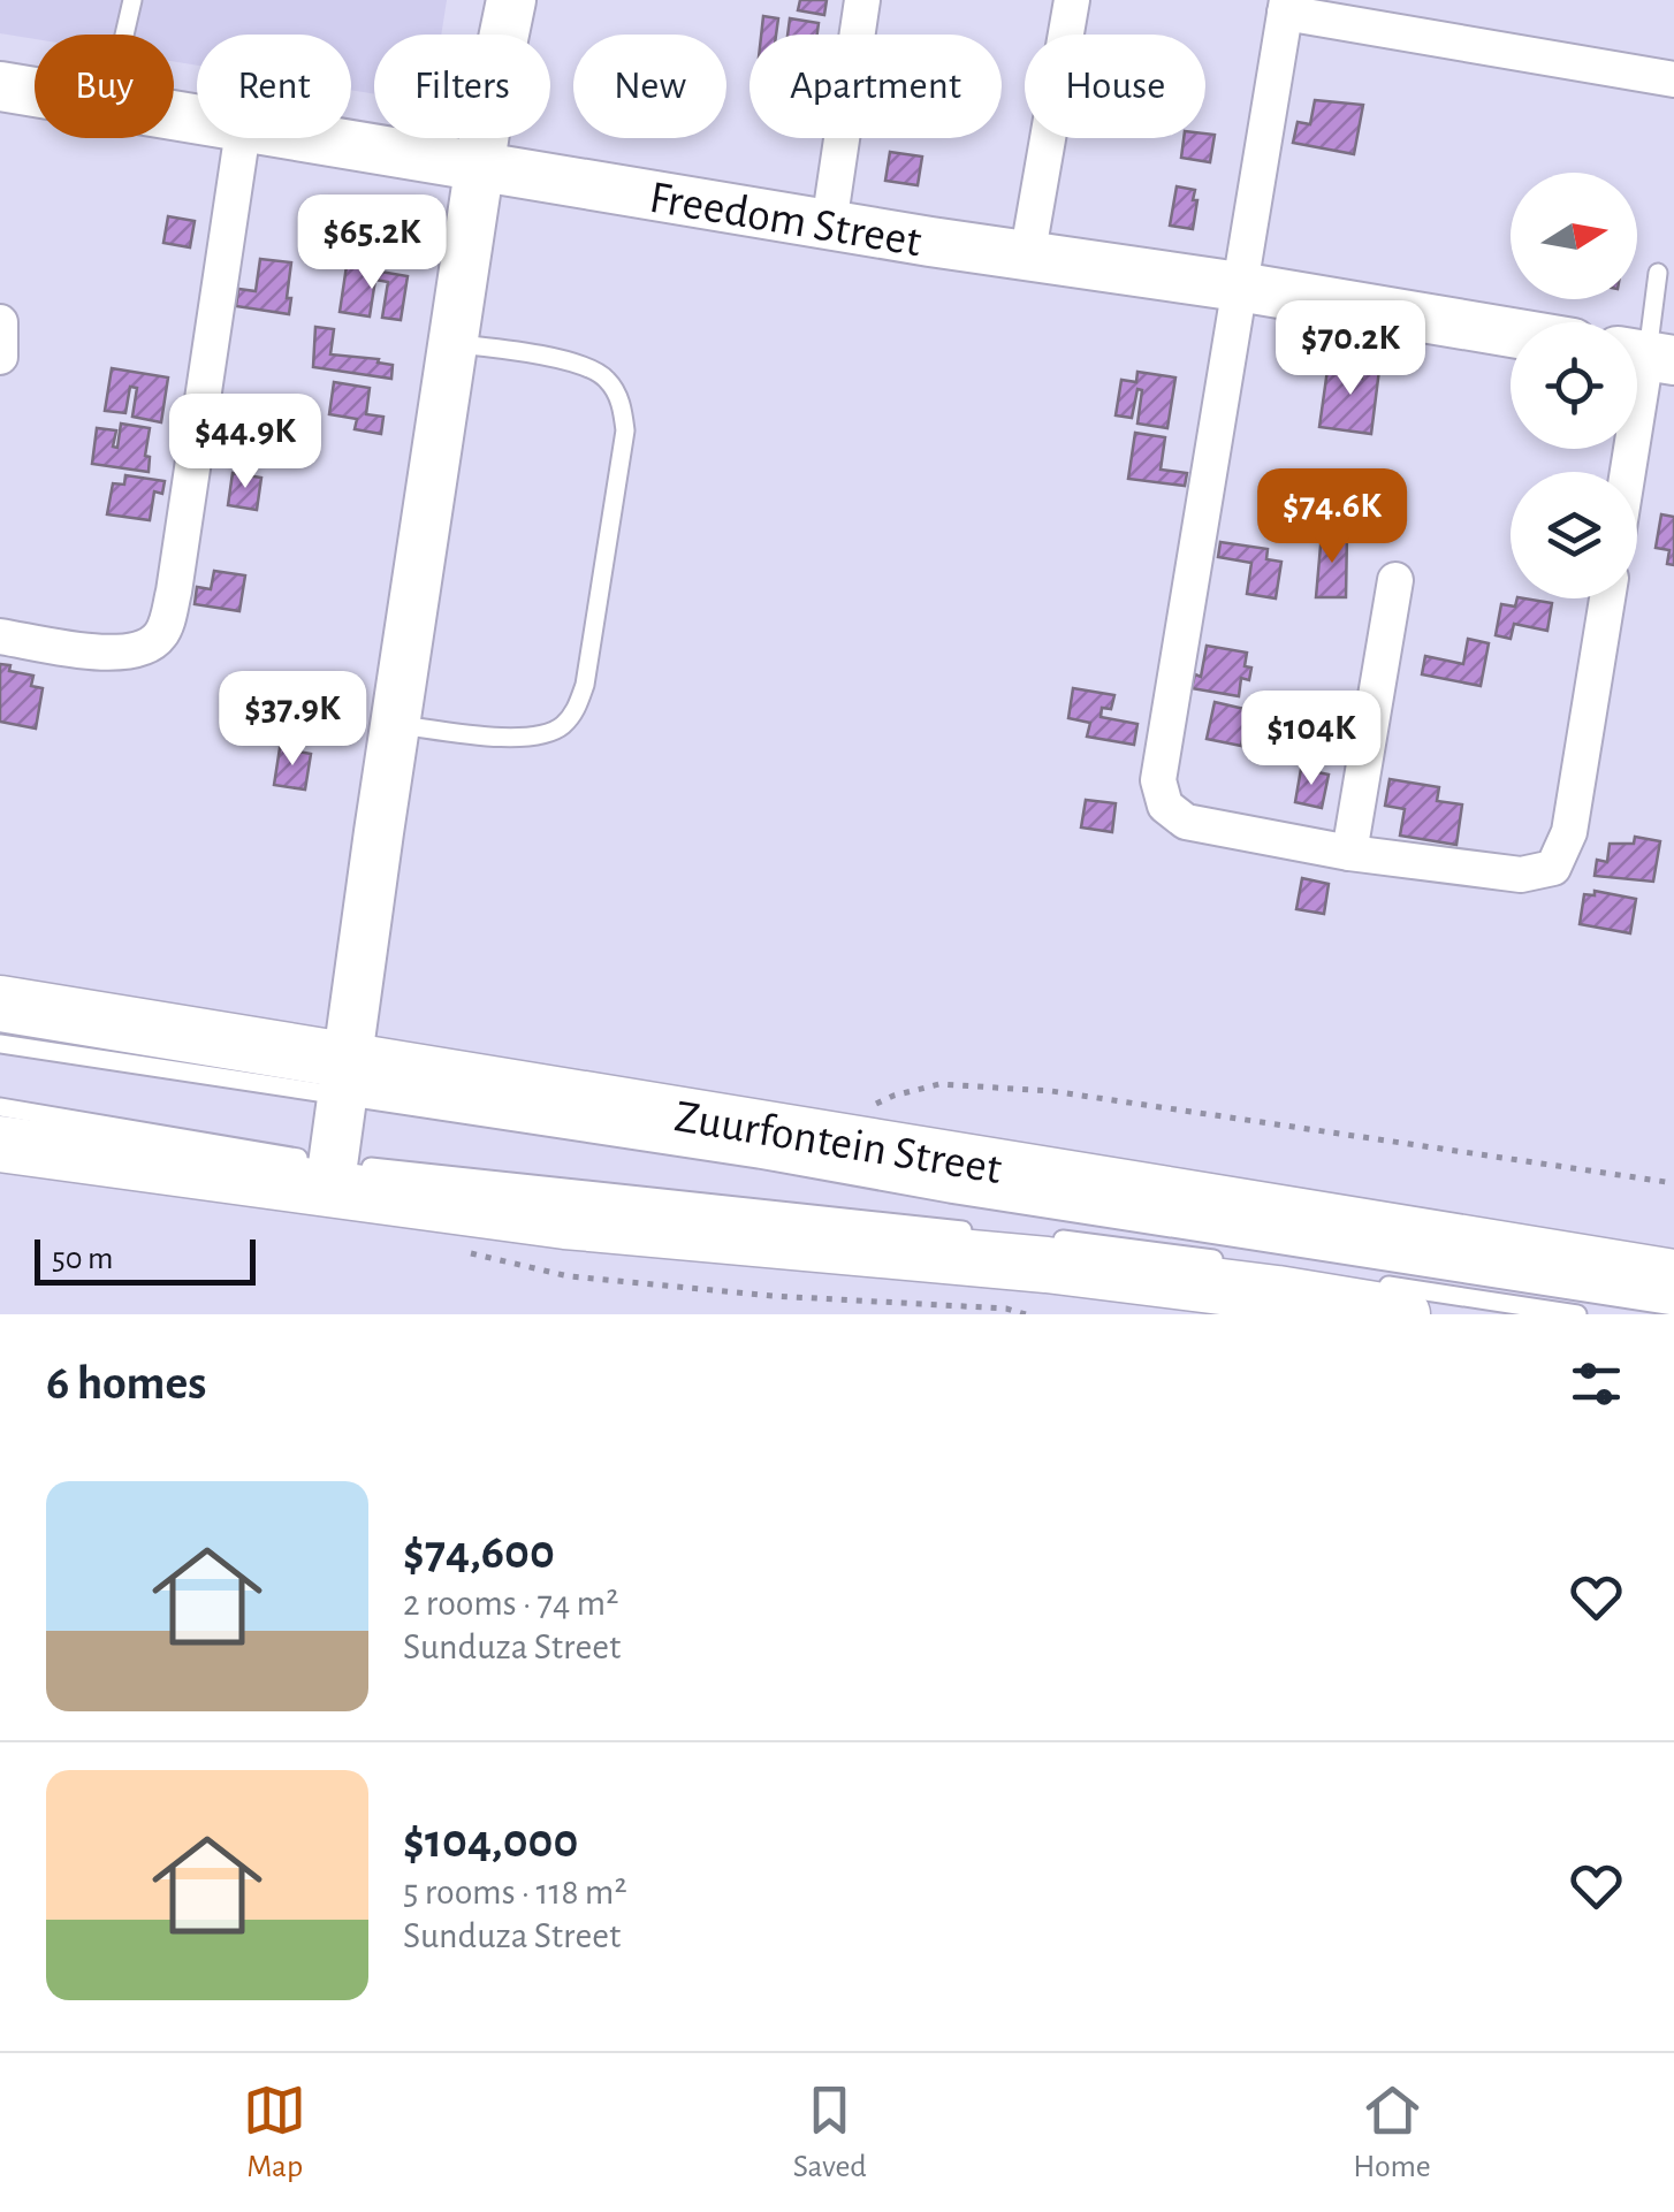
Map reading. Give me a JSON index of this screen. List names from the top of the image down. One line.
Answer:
{"streets":{"main road":["Zuurfontein Street"],"street":["Freedom Street"]},"scale_bar":"50 m","north":"right","page":{"chip":["Buy","Rent","Filters","New","Apartment","House"],"price":["$65.2K","$70.2K","$44.9K","$74.6K","$37.9K","$104K"],"scale":"50 m","heading":"6 homes","list":[{"name":"$74,600","note":"2 rooms · 74 m² · Sunduza Street"},{"name":"$104,000","note":"5 rooms · 118 m² · Sunduza Street"}],"tabs":["Map","Saved","Home"]}}
